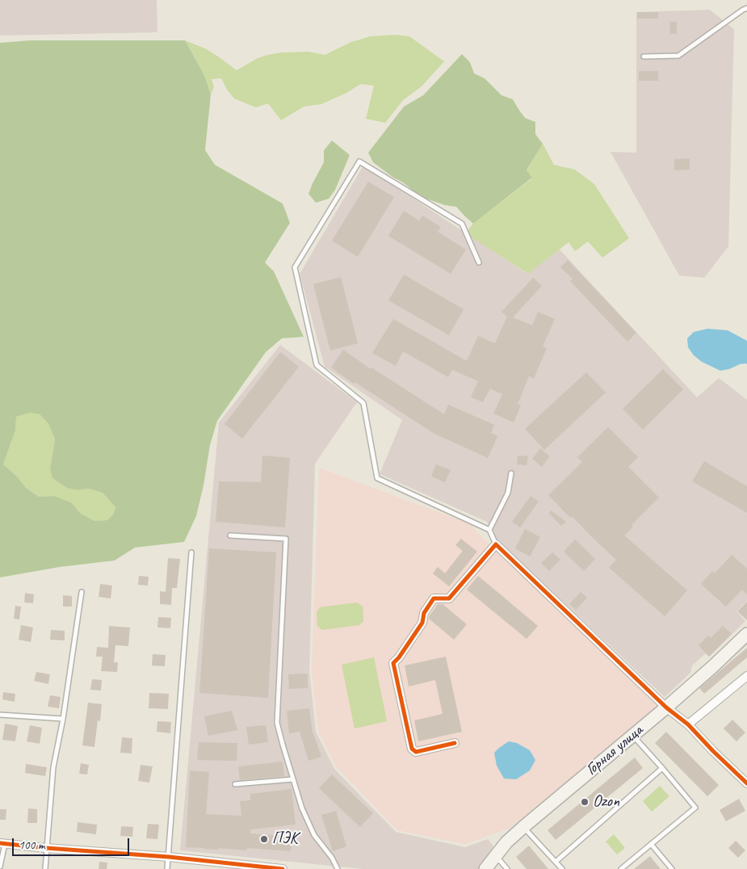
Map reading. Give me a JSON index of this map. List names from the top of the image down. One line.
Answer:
{"streets":{"street":["Горная улица"]},"places":["Ozon","ПЭК"],"scale_bar":"100 m"}
